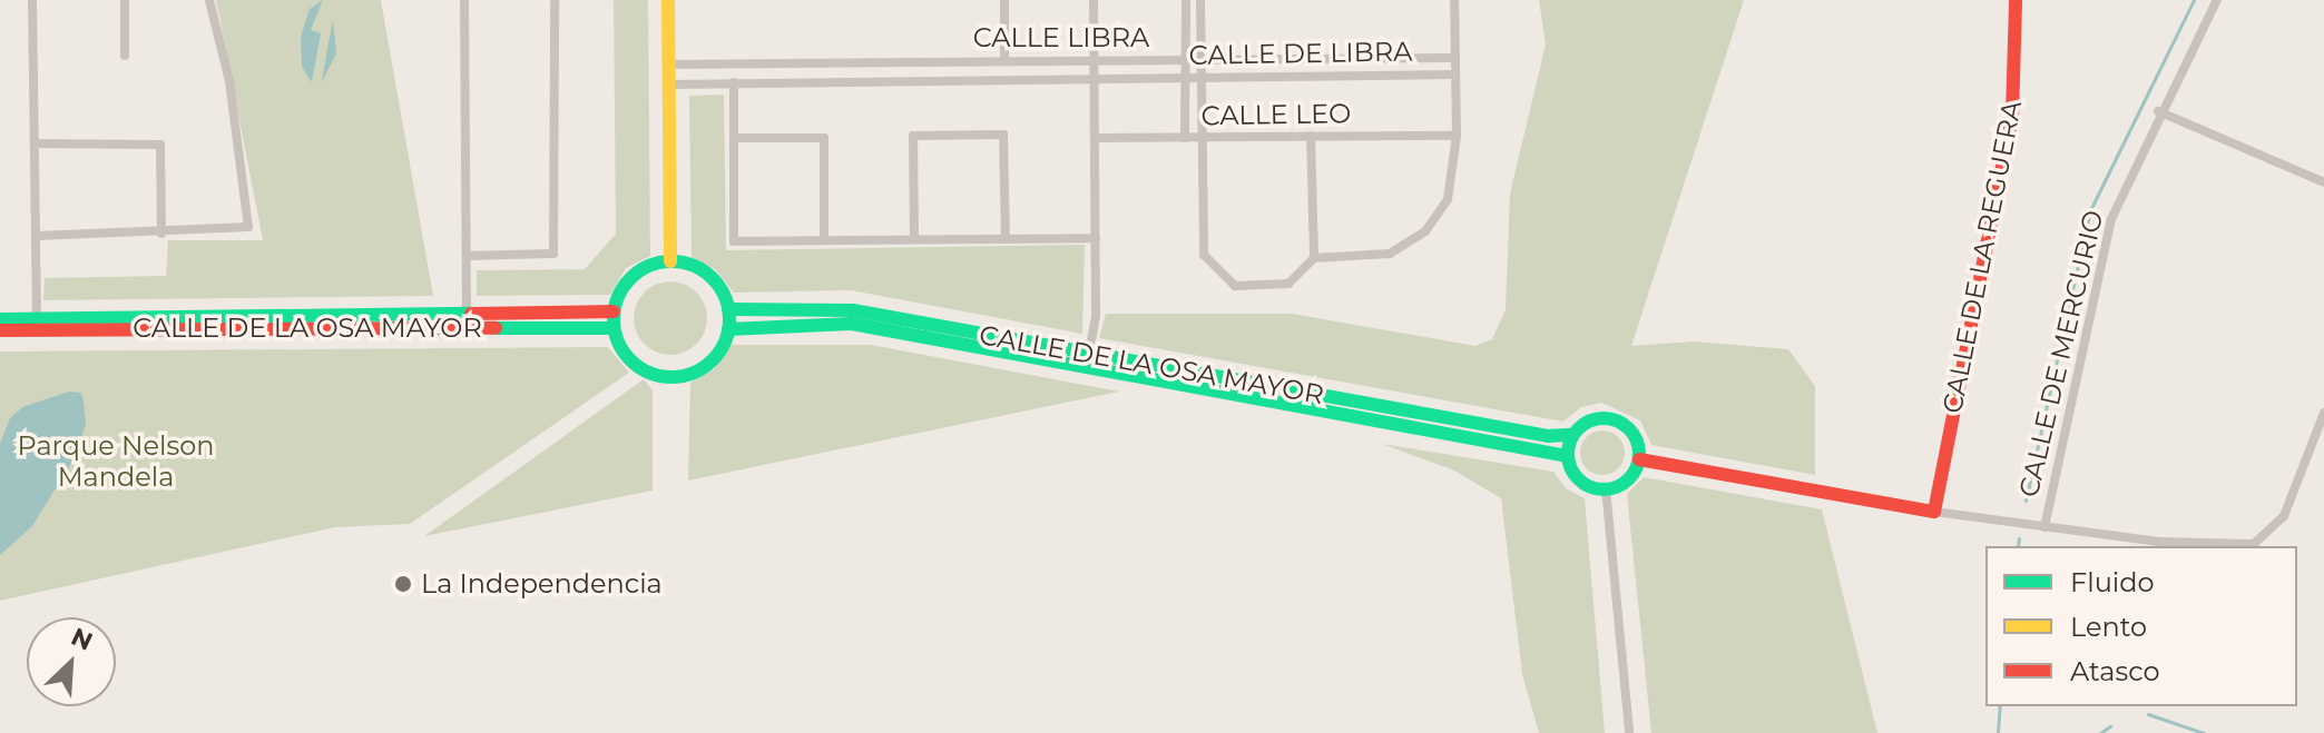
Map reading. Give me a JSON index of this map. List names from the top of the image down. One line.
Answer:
{"streets":{"street":["CALLE LIBRA","CALLE DE LIBRA","CALLE LEO","CALLE DE LA REGUERA","CALLE DE LA OSA MAYOR","CALLE DE MERCURIO"]},"parks":["Parque Nelson Mandela"],"places":["La Independencia"],"legend":["Fluido","Lento","Atasco"],"north":"top right"}
